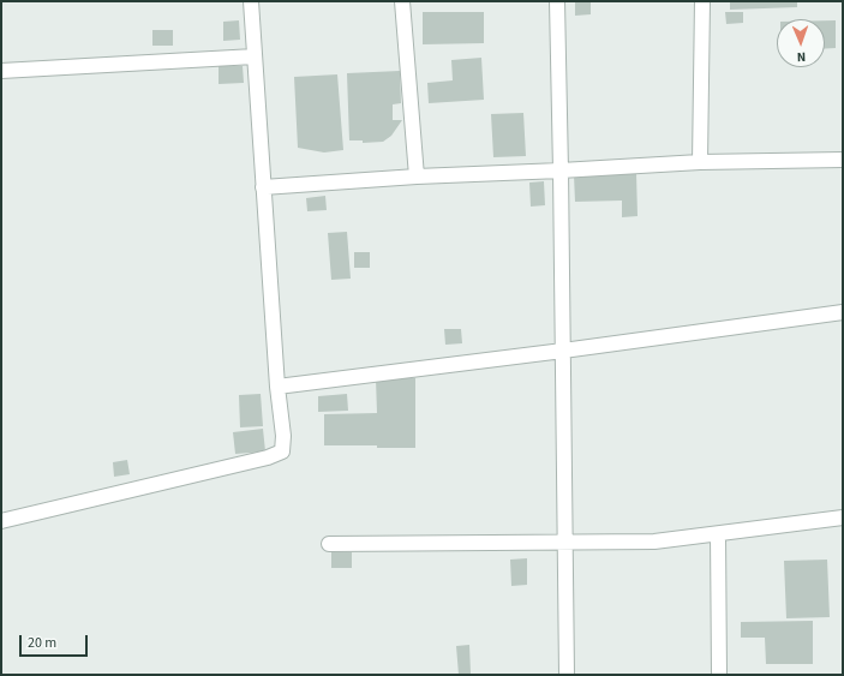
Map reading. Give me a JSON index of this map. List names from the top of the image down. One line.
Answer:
{"scale_bar":"20 m","north":"bottom"}
